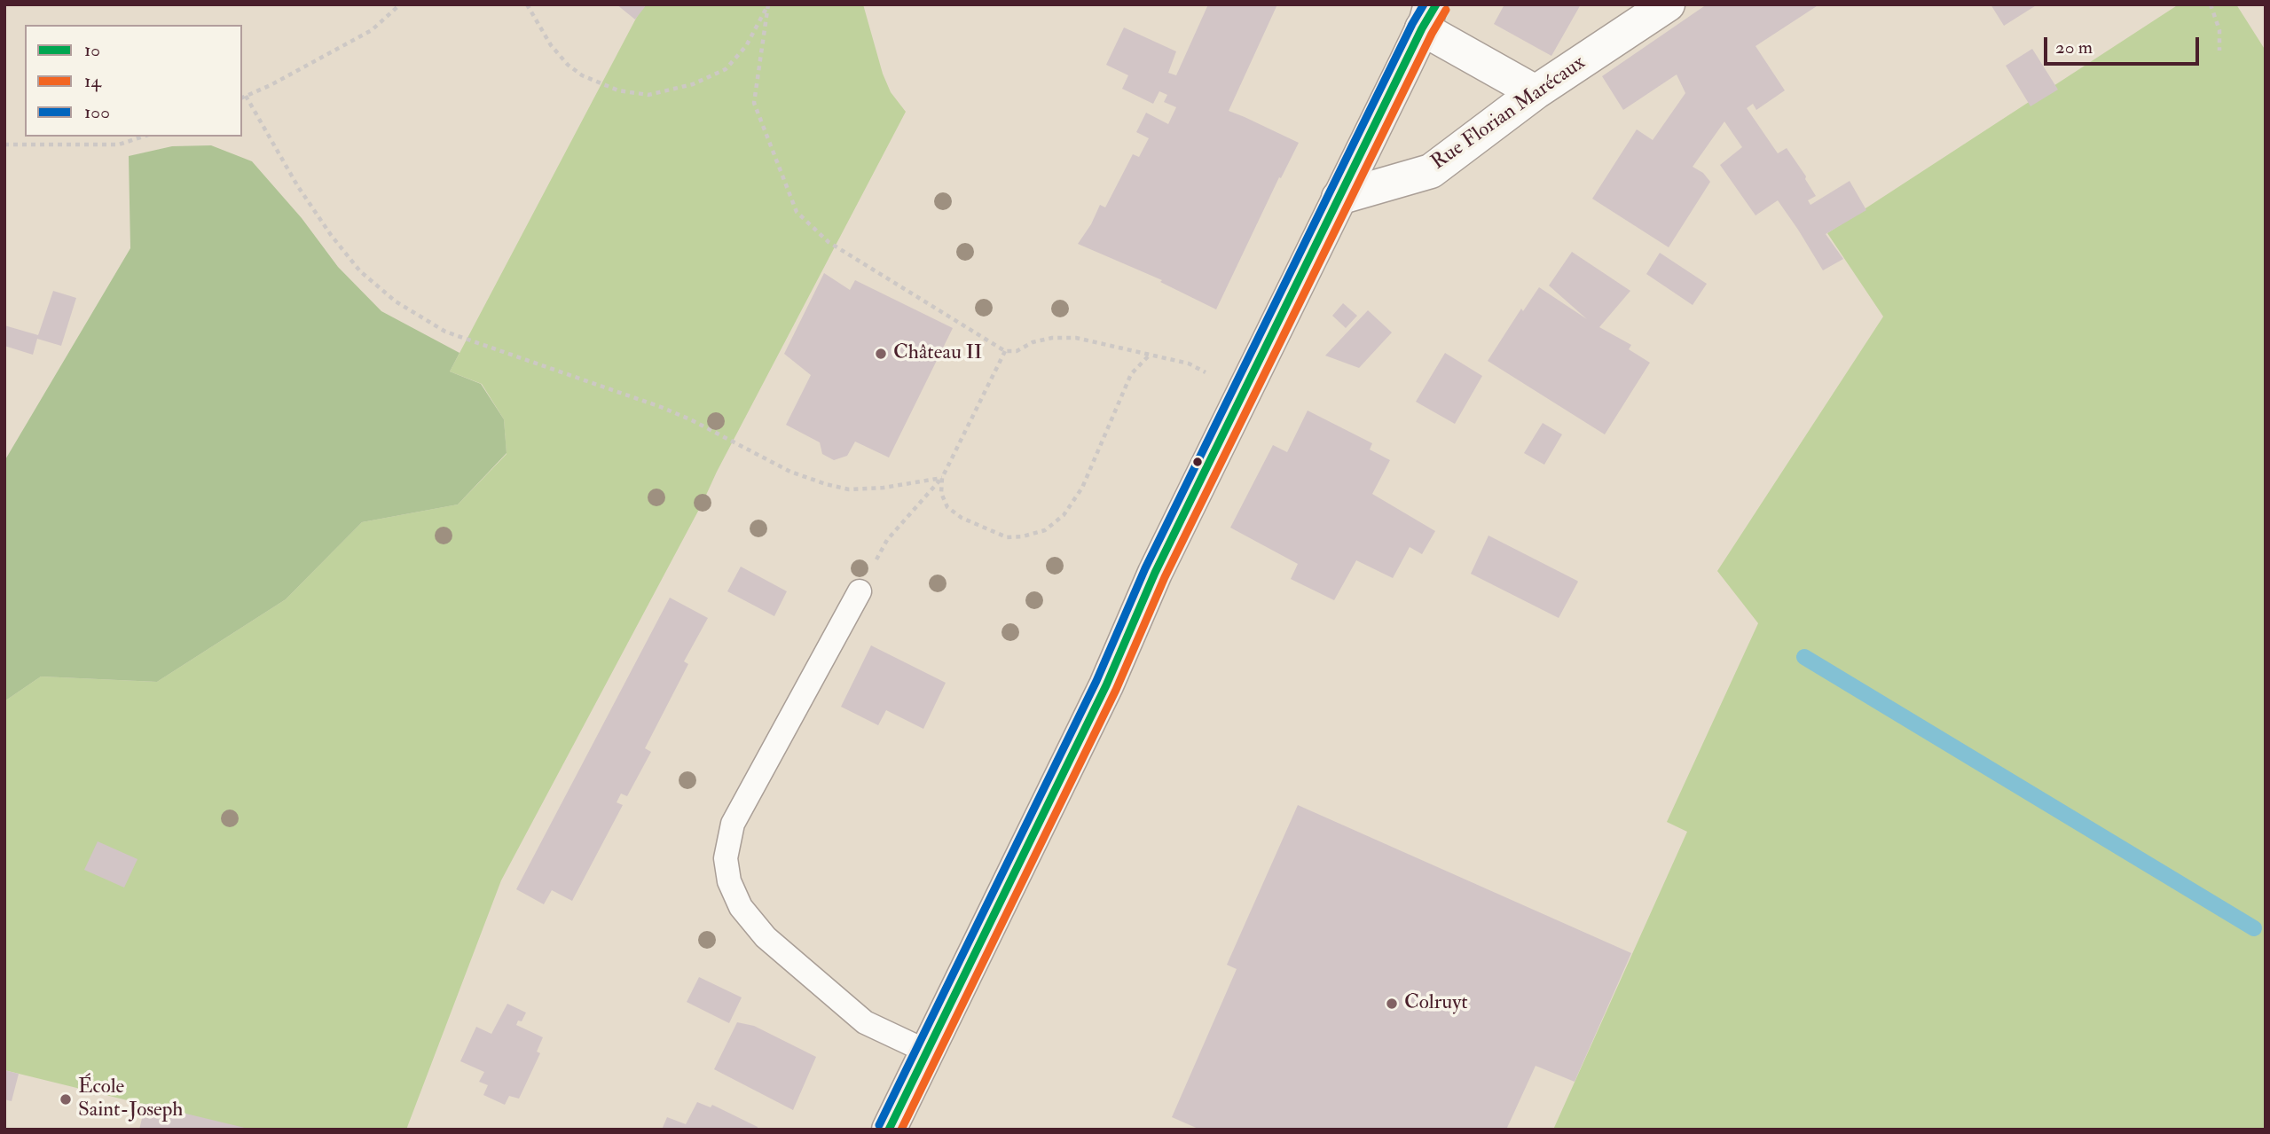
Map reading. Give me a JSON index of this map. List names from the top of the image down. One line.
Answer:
{"streets":{"street":["Rue Florian Marécaux"]},"places":["Château II","Colruyt","École Saint-Joseph"],"lines":["transit line 10","transit line 100","transit line 14"],"legend":["10","14","100"],"scale_bar":"20 m"}
